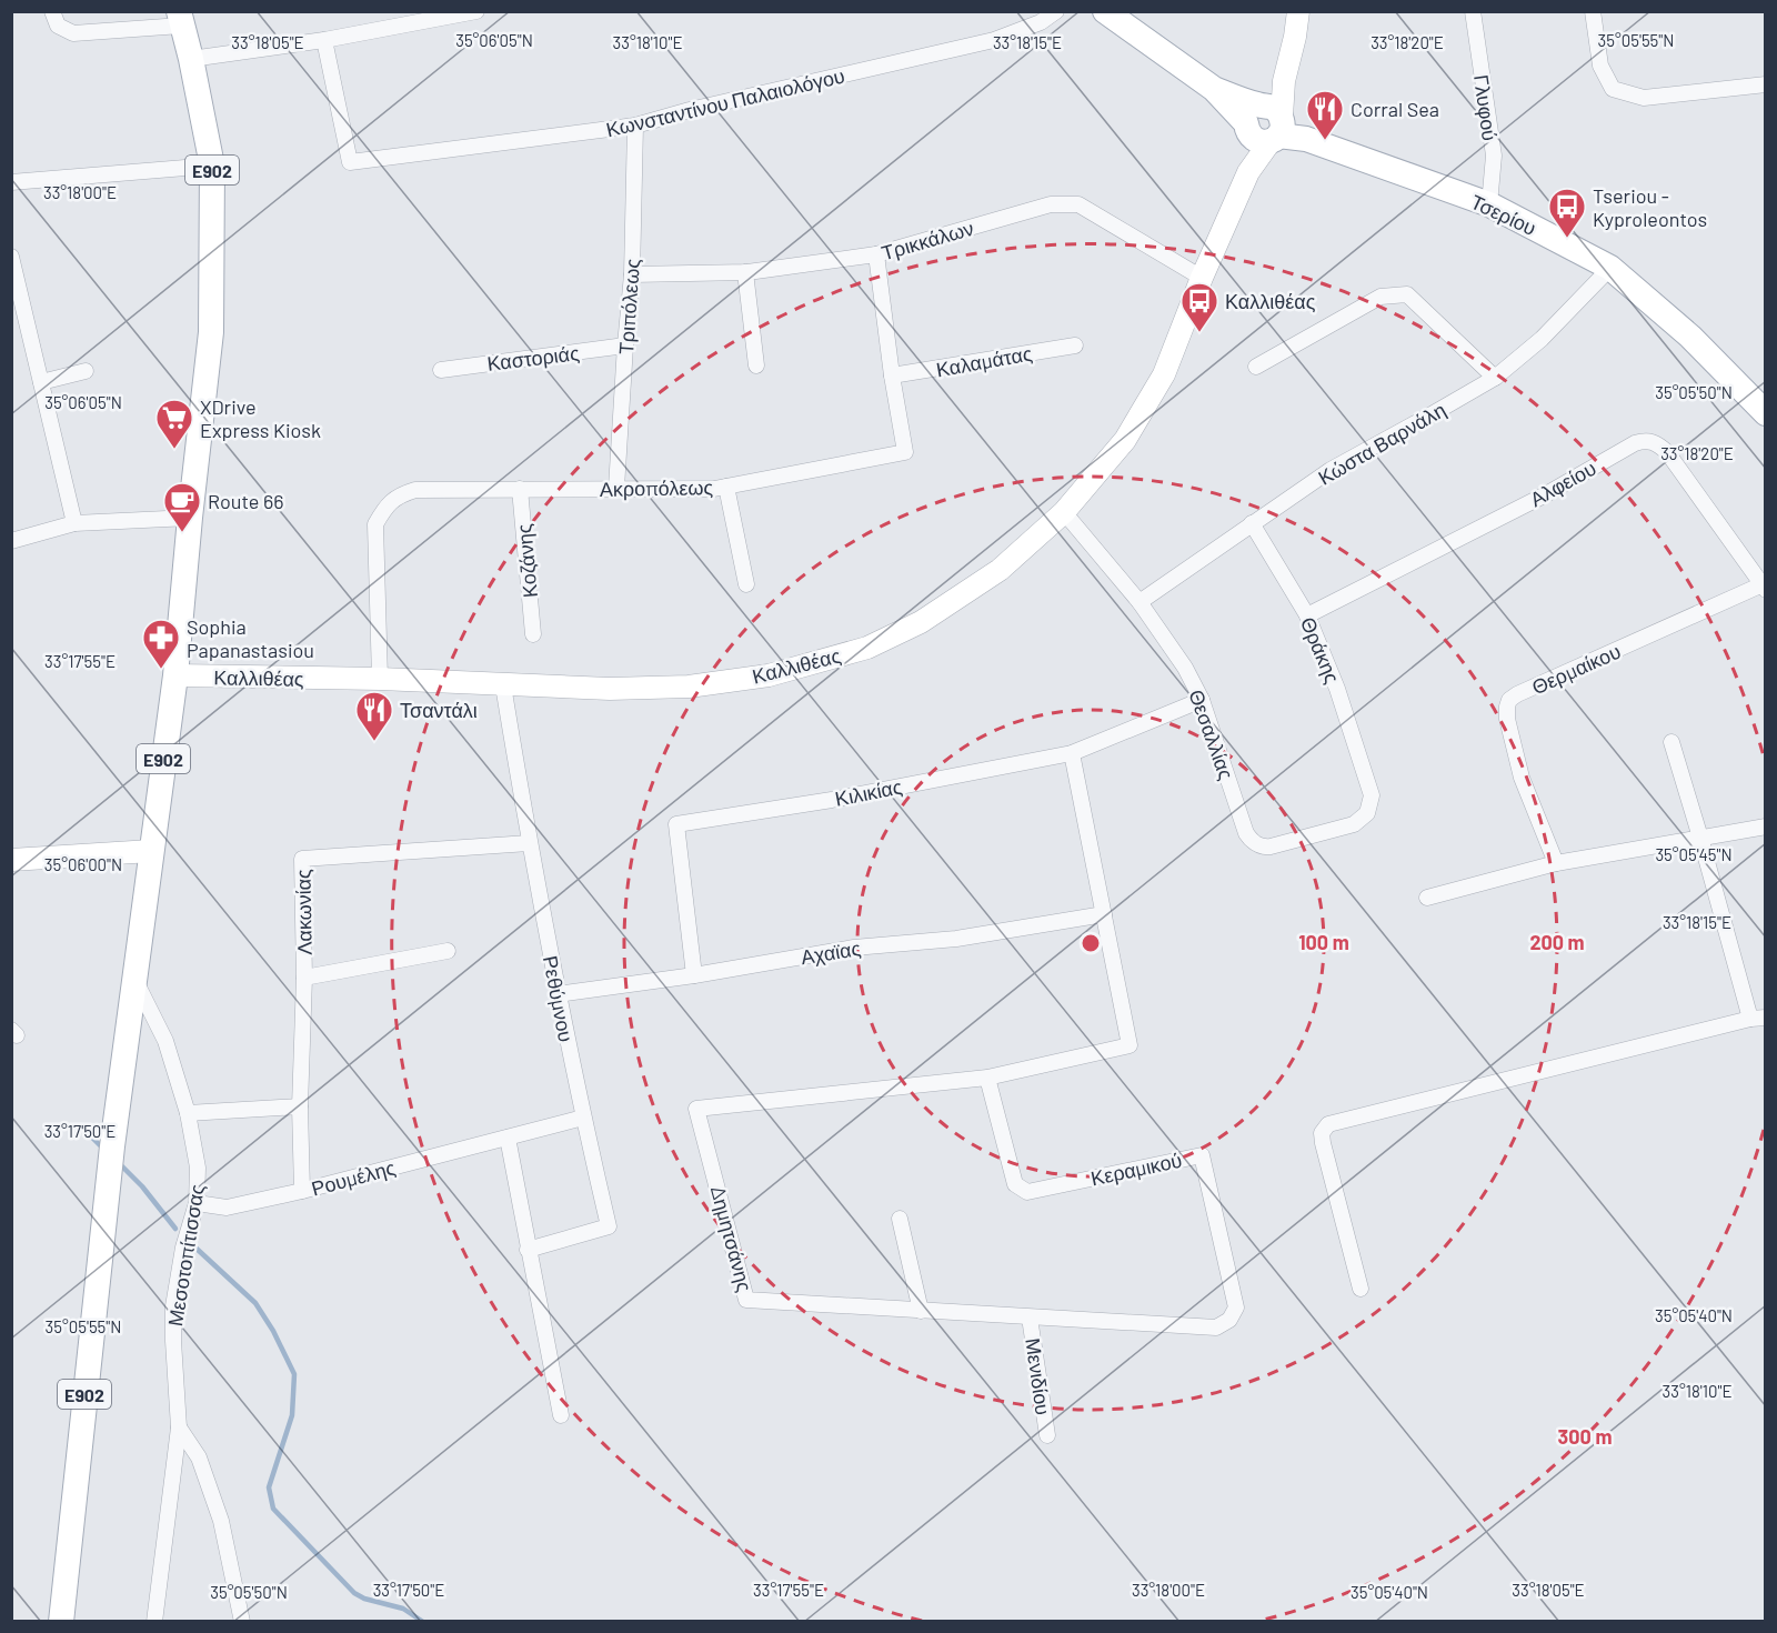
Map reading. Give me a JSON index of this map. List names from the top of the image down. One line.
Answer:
{"streets":{"main road":["E902","Τσερίου"],"street":["Κωνσταντίνου Παλαιολόγου","Γλυφού","Τρικκάλων","Τριπόλεως","Καστοριάς","Καλαμάτας","Κώστα Βαρνάλη","Αλφείου","Ακροπόλεως","Κοζάνης","Θράκης","Καλλιθέας","Θερμαίκου","Θεσαλλίας","Κιλικίας","Λακωνίας","Αχαϊας","Ρεθύμνου","Κεραμικού","Ρουμέλης","Δημητσάνης","Μεσοτοπίτισσας","Μενιδίου"]},"crossings":[["Κωνσταντίνου Παλαιολόγου","Τριπόλεως"],["Γλυφού","Τσερίου"],["E902","Καλλιθέας"],["E902","Μεσοτοπίτισσας"],["Τσερίου","Κώστα Βαρνάλη"],["Τσερίου","Καλλιθέας"],["Τρικκάλων","Τριπόλεως"],["Τρικκάλων","Ακροπόλεως"],["Τρικκάλων","Καλλιθέας"],["Τριπόλεως","Καστοριάς"],["Τριπόλεως","Ακροπόλεως"],["Καλαμάτας","Ακροπόλεως"],["Κώστα Βαρνάλη","Θράκης"],["Κώστα Βαρνάλη","Θεσαλλίας"],["Αλφείου","Θράκης"],["Αλφείου","Θερμαίκου"],["Ακροπόλεως","Κοζάνης"],["Ακροπόλεως","Καλλιθέας"],["Θράκης","Θεσαλλίας"],["Καλλιθέας","Θεσαλλίας"],["Καλλιθέας","Ρεθύμνου"],["Θεσαλλίας","Κιλικίας"],["Κιλικίας","Αχαϊας"],["Λακωνίας","Ρεθύμνου"],["Λακωνίας","Ρουμέλης"],["Αχαϊας","Ρεθύμνου"],["Ρεθύμνου","Ρουμέλης"],["Κεραμικού","Δημητσάνης"],["Ρουμέλης","Μεσοτοπίτισσας"],["Δημητσάνης","Μενιδίου"]],"places":{"restaurant":["Corral Sea","Τσαντάλι"],"bus stop":["Tseriou - Kyproleontos","Καλλιθέας"],"supermarket":["XDrive Express Kiosk"],"cafe":["Route 66"],"pharmacy":["Sophia Papanastasiou"]},"coordinates":["35°06'05\"N","35°05'55\"N","33°18'05\"E","33°18'10\"E","33°18'15\"E","33°18'20\"E","33°18'00\"E","35°05'50\"N","33°17'55\"E","35°05'45\"N","35°06'00\"N","33°17'50\"E","35°05'40\"N"],"rings":["100 m","200 m","300 m"]}
